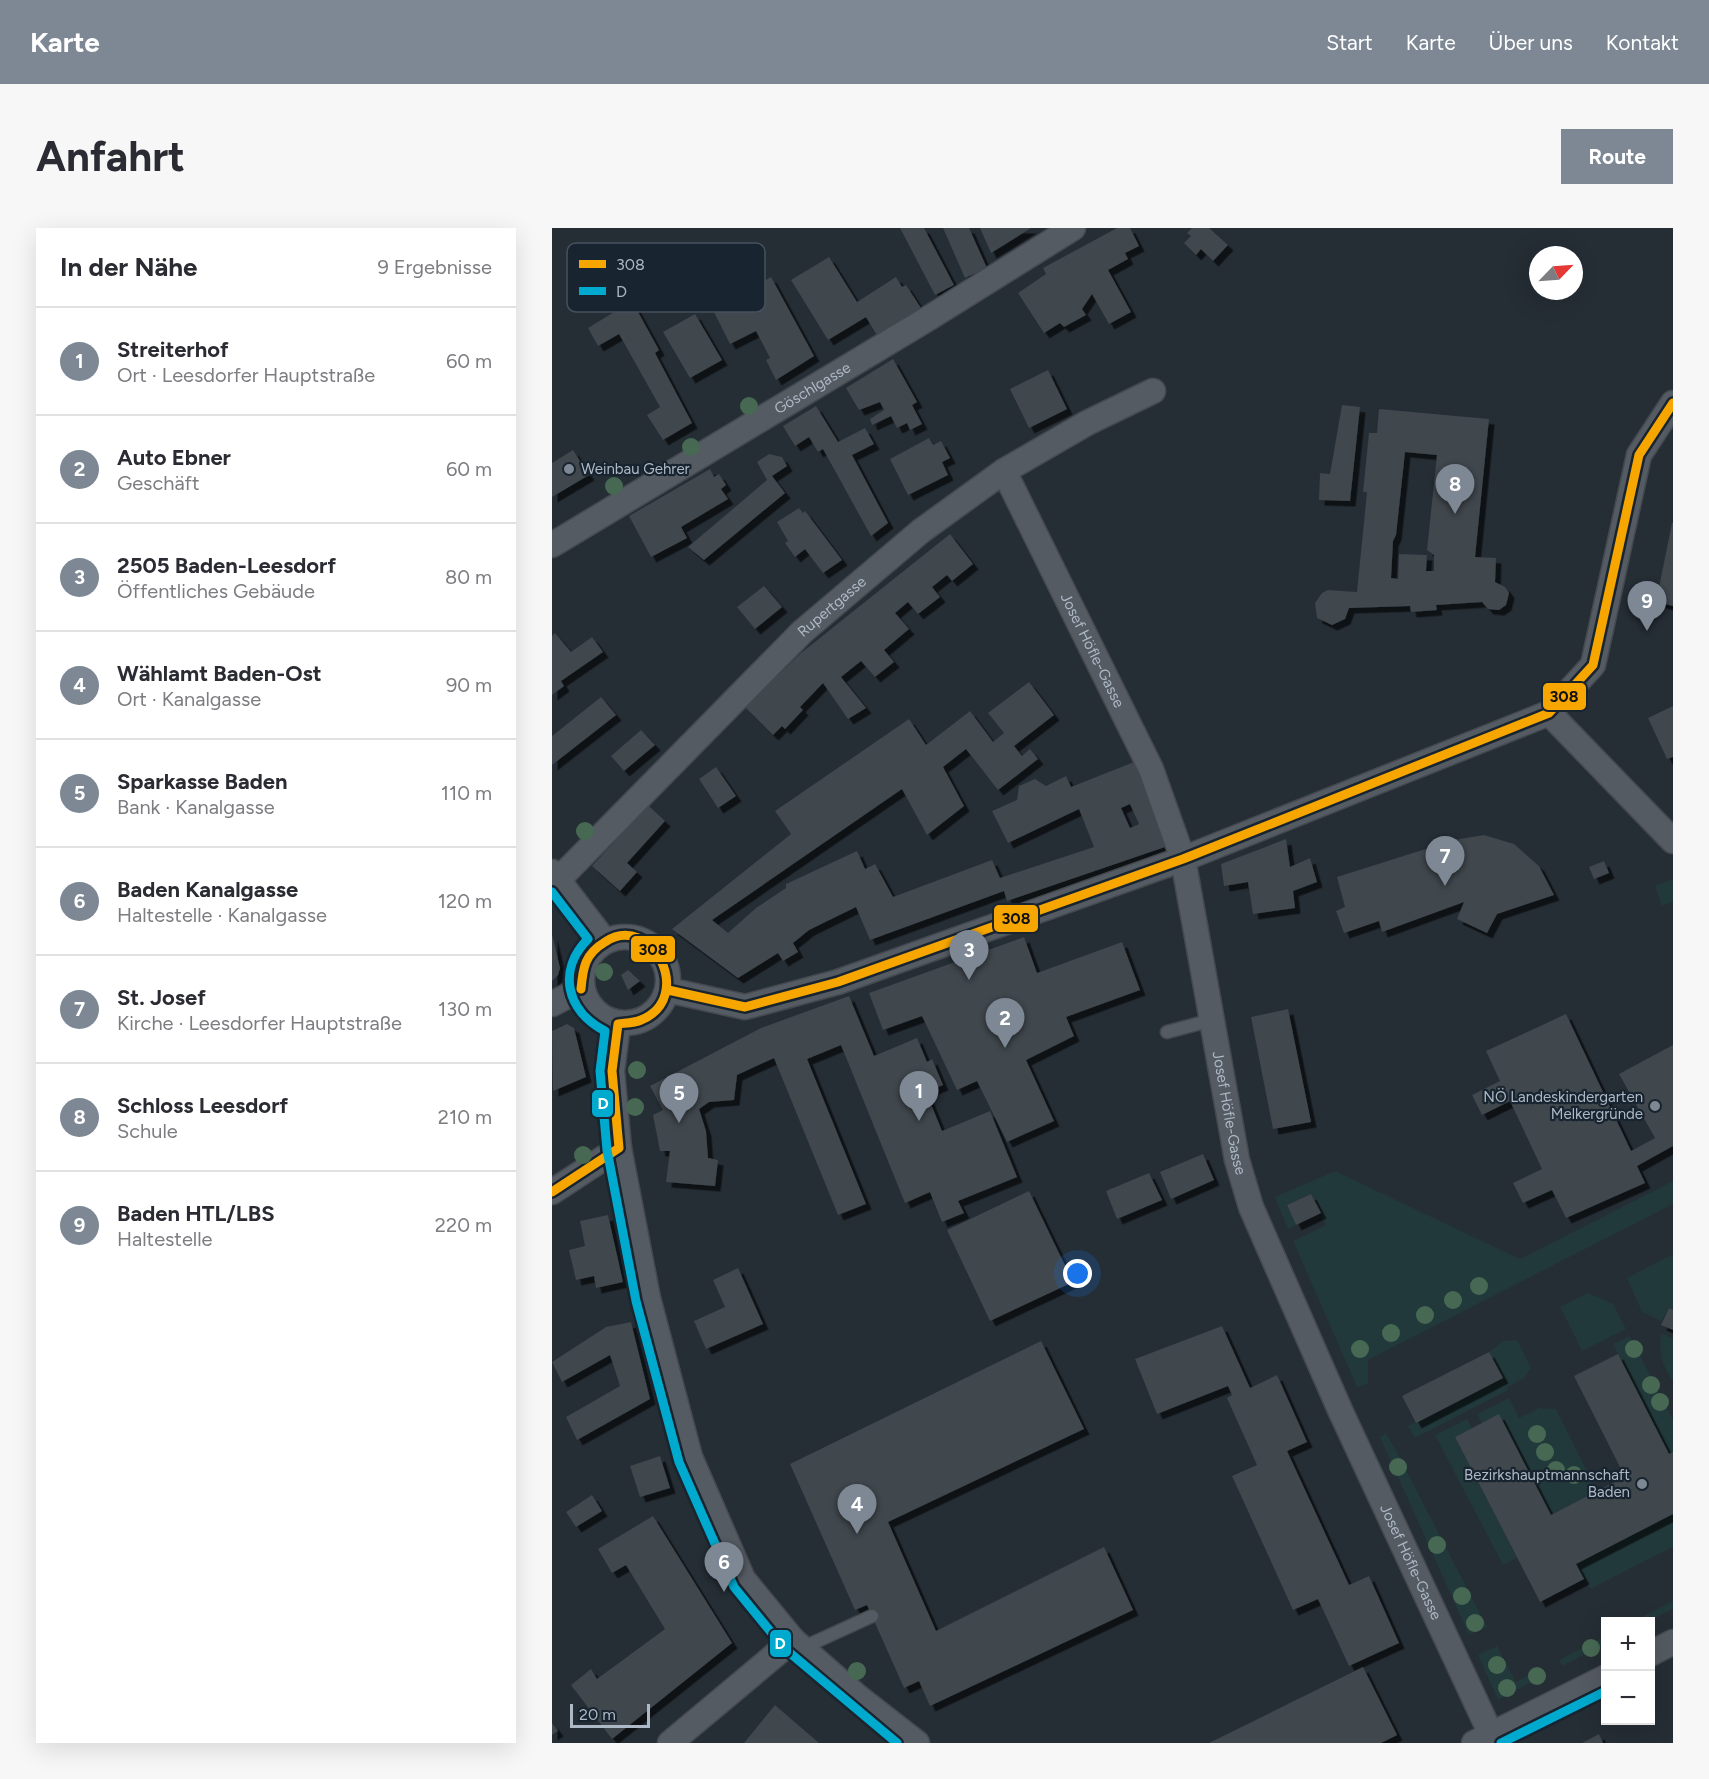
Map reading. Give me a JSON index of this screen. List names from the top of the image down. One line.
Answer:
{"streets":{"street":["Göschlgasse","Rupertgasse","Josef Höfle-Gasse"]},"crossings":[["Rupertgasse","Josef Höfle-Gasse"]],"places":["Weinbau Gehrer","NÖ Landeskindergarten Melkergründe","Bezirkshauptmannschaft Baden"],"lines":["transit line 308","transit line D"],"legend":["308","D"],"scale_bar":"20 m","north":"top right","page":{"header":"Karte","nav":["Start","Karte","Über uns","Kontakt"],"buttons":"Route","title":"Anfahrt","heading":["In der Nähe","9 Ergebnisse"],"list":[{"mark":"1","name":"Streiterhof","note":"Ort · Leesdorfer Hauptstraße","value":"60 m"},{"mark":"2","name":"Auto Ebner","note":"Geschäft","value":"60 m"},{"mark":"3","name":"2505 Baden-Leesdorf","note":"Öffentliches Gebäude","value":"80 m"},{"mark":"4","name":"Wählamt Baden-Ost","note":"Ort · Kanalgasse","value":"90 m"},{"mark":"5","name":"Sparkasse Baden","note":"Bank · Kanalgasse","value":"110 m"},{"mark":"6","name":"Baden Kanalgasse","note":"Haltestelle · Kanalgasse","value":"120 m"},{"mark":"7","name":"St. Josef","note":"Kirche · Leesdorfer Hauptstraße","value":"130 m"},{"mark":"8","name":"Schloss Leesdorf","note":"Schule","value":"210 m"},{"mark":"9","name":"Baden HTL/LBS","note":"Haltestelle","value":"220 m"}],"pins":["8","9","7","3","2","1","5","4","6"],"map_buttons":["+","−"],"scale":"20 m"}}
